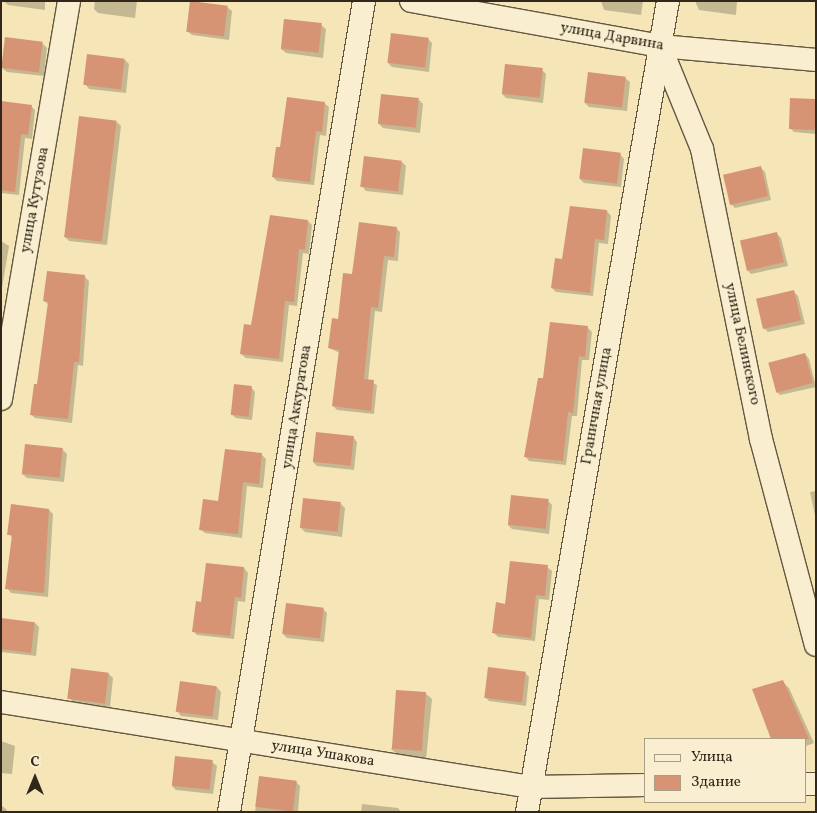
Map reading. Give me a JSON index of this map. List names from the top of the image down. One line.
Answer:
{"streets":{"street":["улица Дарвина","улица Кутузова","улица Белинского","Граничная улица","улица Аккуратова","улица Ушакова"]},"crossings":[["улица Дарвина","улица Белинского"],["улица Дарвина","Граничная улица"],["улица Белинского","Граничная улица"],["Граничная улица","улица Ушакова"],["улица Аккуратова","улица Ушакова"]],"legend":["Улица","Здание"],"north":"top"}
